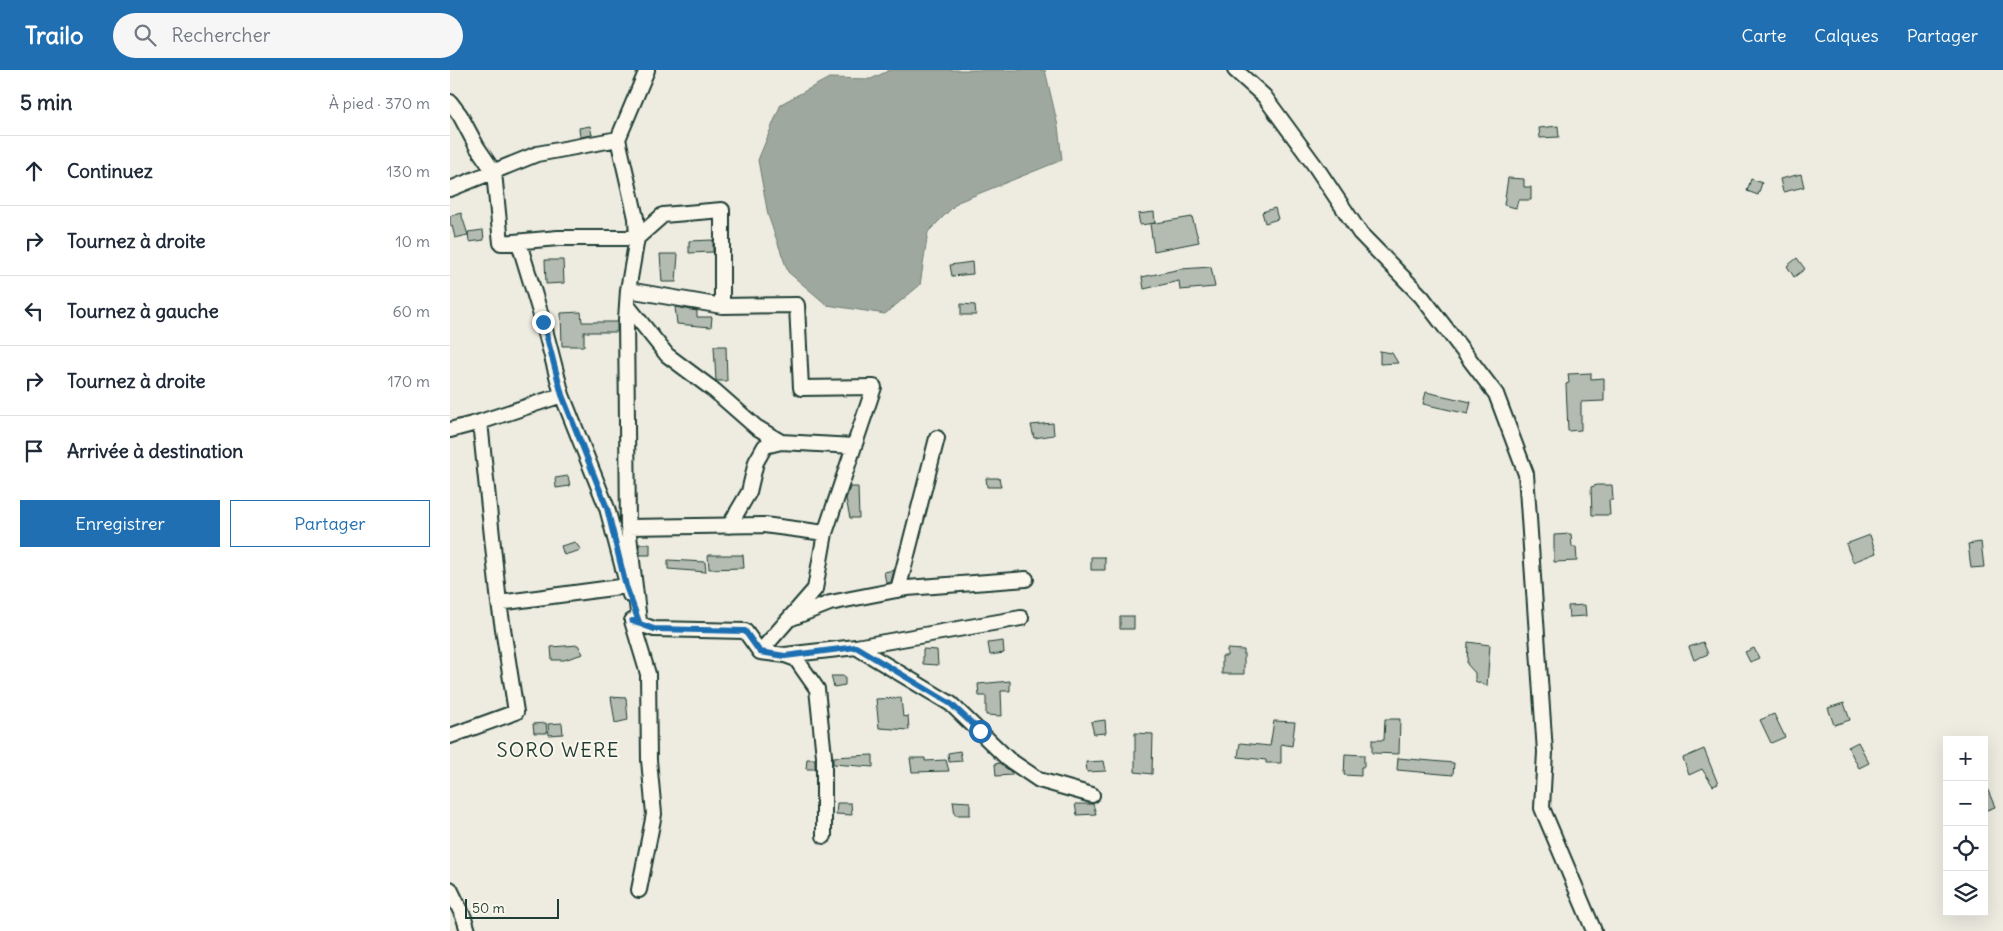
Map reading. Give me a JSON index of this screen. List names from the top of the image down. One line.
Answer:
{"districts":["SORO WERE"],"scale_bar":"50 m","page":{"header":"Trailo","search":"Rechercher","nav":["Carte","Calques","Partager"],"heading":["5 min","À pied · 370 m"],"list":[["Continuez","130 m"],["Tournez à droite","10 m"],["Tournez à gauche","60 m"],["Tournez à droite","170 m"],"Arrivée à destination"],"buttons":["Enregistrer","Partager"],"map_buttons":["+","−"],"scale":"50 m"}}
